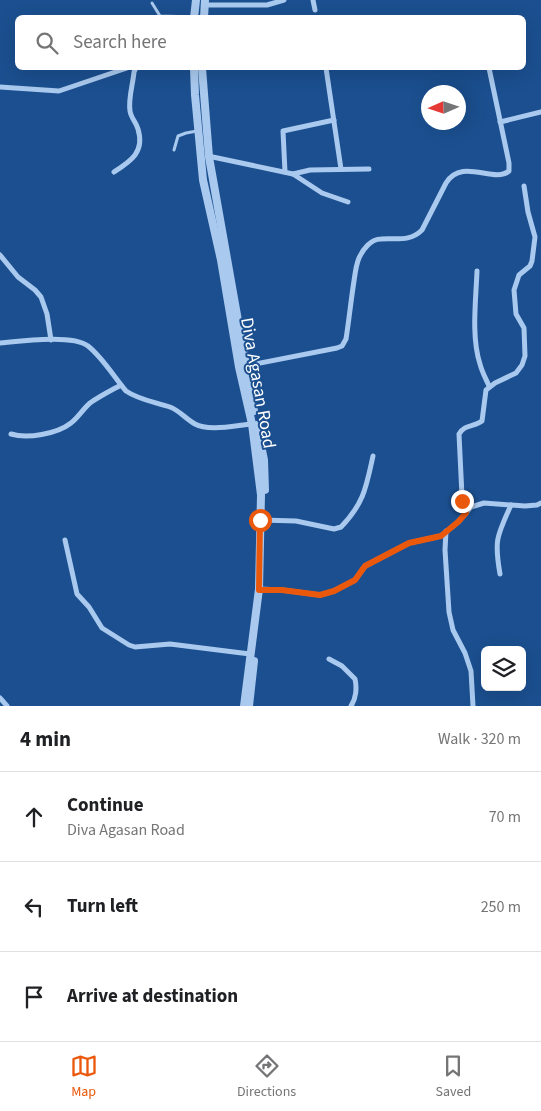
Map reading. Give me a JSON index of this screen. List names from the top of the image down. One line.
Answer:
{"streets":{"street":["Diva Agasan Road"]},"north":"left","page":{"search":"Search here","heading":["4 min","Walk · 320 m"],"list":[["Continue","Diva Agasan Road","70 m"],["Turn left","250 m"],"Arrive at destination"],"nav":["Map","Directions","Saved"]}}
